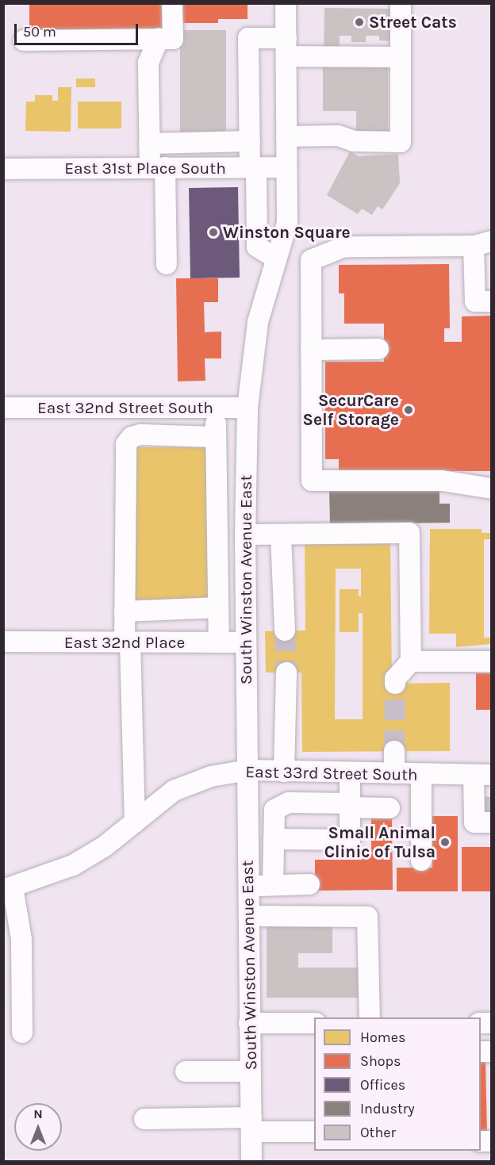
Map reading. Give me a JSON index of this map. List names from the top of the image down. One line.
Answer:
{"streets":{"street":["East 31st Place South","East 32nd Street South","South Winston Avenue East","East 32nd Place","East 33rd Street South"]},"crossings":[["East 31st Place South","South Winston Avenue East"],["East 32nd Street South","South Winston Avenue East"],["South Winston Avenue East","East 32nd Place"],["South Winston Avenue East","East 33rd Street South"]],"places":["Street Cats","Winston Square","SecurCare Self Storage","Small Animal Clinic of Tulsa"],"legend":["Homes","Shops","Offices","Industry","Other"],"scale_bar":"50 m","north":"top"}
